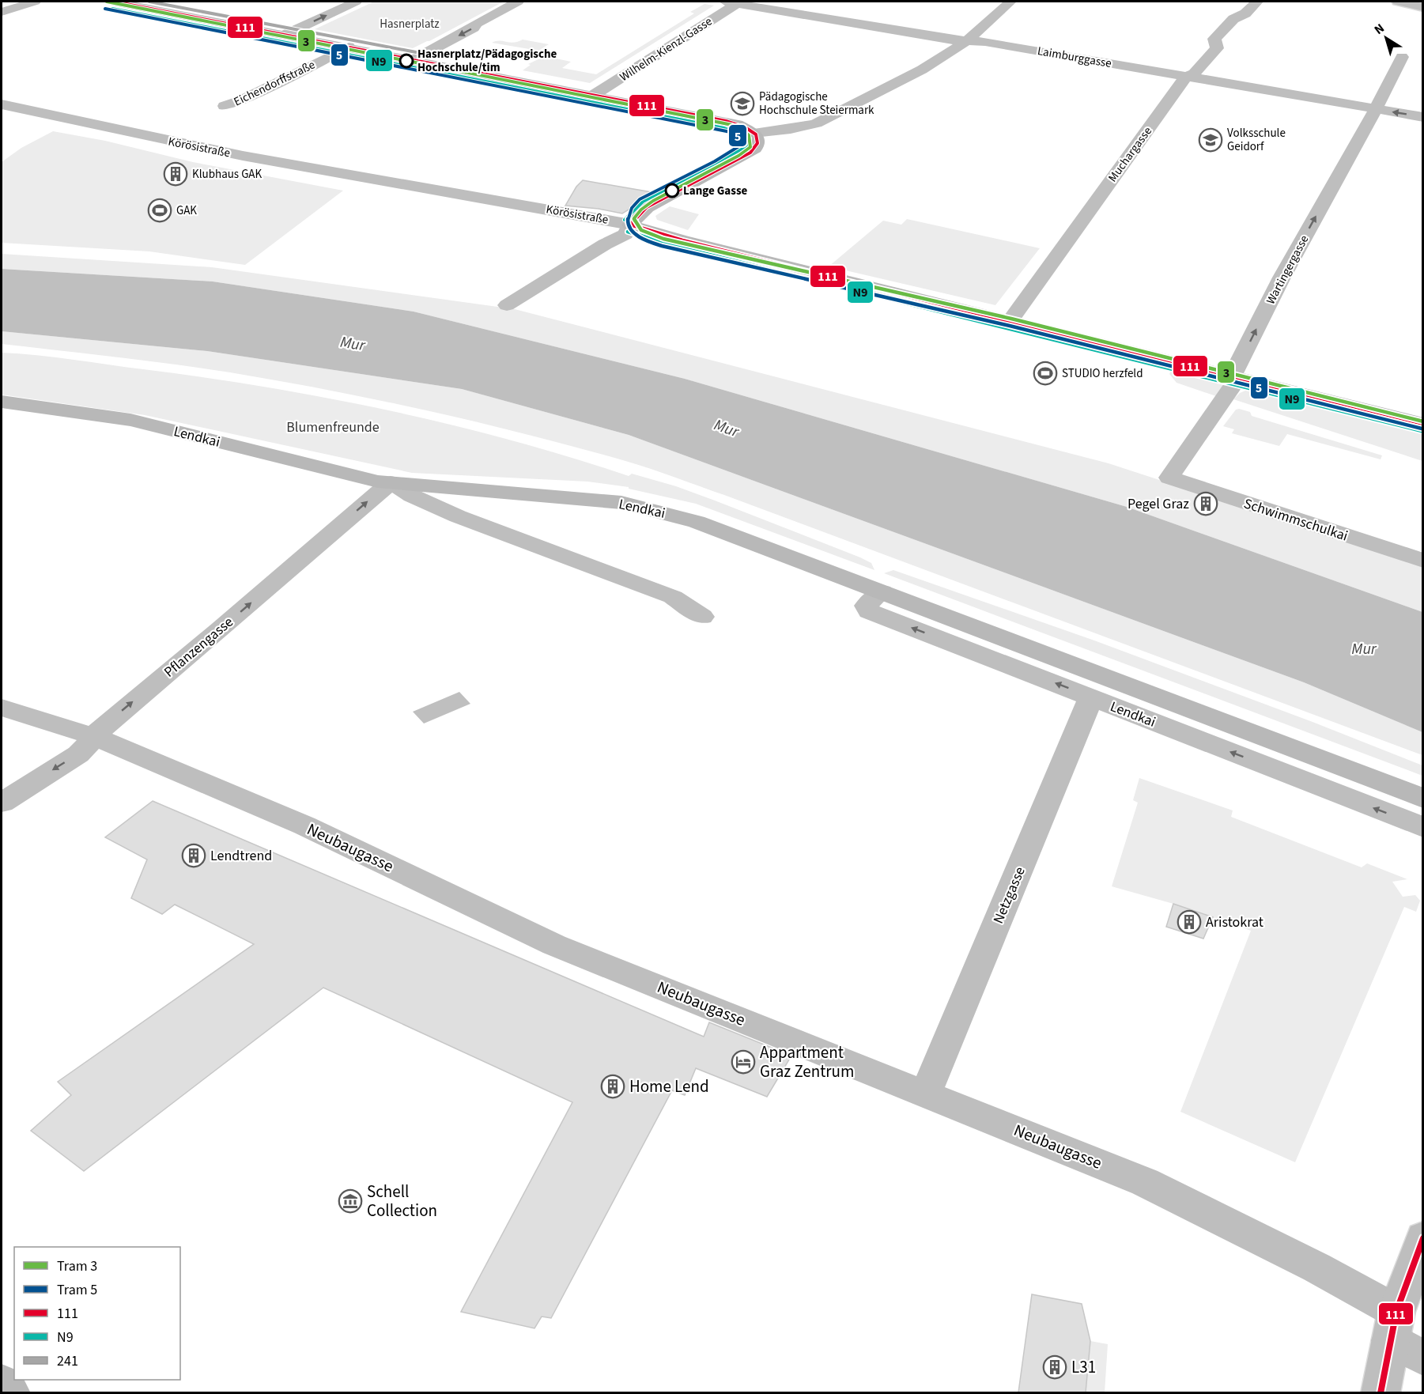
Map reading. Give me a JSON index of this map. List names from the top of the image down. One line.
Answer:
{"streets":{"main road":["Körösistraße","Lendkai"],"street":["Wilhelm-Kienzl-Gasse","Laimburggasse","Eichendorffstraße","Muchargasse","Wartingergasse","Schwimmschulkai","Pflanzengasse","Neubaugasse","Netzgasse"]},"crossings":[["Wilhelm-Kienzl-Gasse","Laimburggasse"],["Laimburggasse","Muchargasse"],["Laimburggasse","Wartingergasse"],["Körösistraße","Muchargasse"],["Körösistraße","Wartingergasse"],["Wartingergasse","Schwimmschulkai"],["Lendkai","Pflanzengasse"],["Lendkai","Netzgasse"],["Pflanzengasse","Neubaugasse"],["Neubaugasse","Netzgasse"]],"one_way":["Wartingergasse"],"water":["Mur"],"parks":["Hasnerplatz","Blumenfreunde"],"places":{"other":["Hasnerplatz/Pädagogische Hochschule/tim","Lange Gasse"],"school or university":["Pädagogische Hochschule Steiermark","Volksschule Geidorf"],"building":["Klubhaus GAK","Pegel Graz","Lendtrend","Aristokrat","Home Lend","L31"],"sports":["GAK","STUDIO herzfeld"],"hotel":["Appartment Graz Zentrum"],"museum":["Schell Collection"]},"lines":["tram line 3","transit line 111","transit line 241","tram line 5","transit line N9"],"legend":["Tram 3","Tram 5","111","N9","241"],"north":"top left"}
